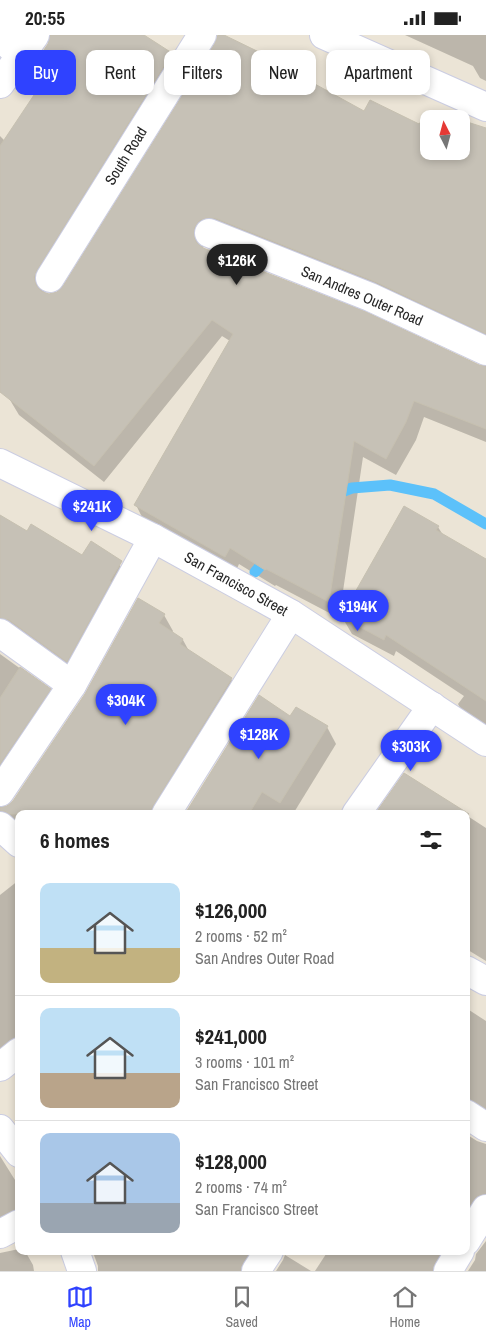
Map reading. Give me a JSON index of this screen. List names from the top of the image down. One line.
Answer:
{"streets":{"street":["South Road","San Andres Outer Road","San Francisco Street"]},"north":"top","page":{"status":"20:55","chip":["Buy","Rent","Filters","New","Apartment"],"price":["$126K","$241K","$194K","$304K","$128K","$303K"],"heading":"6 homes","list":[{"name":"$126,000","note":"2 rooms · 52 m² · San Andres Outer Road"},{"name":"$241,000","note":"3 rooms · 101 m² · San Francisco Street"},{"name":"$128,000","note":"2 rooms · 74 m² · San Francisco Street"}],"tabs":["Map","Saved","Home"]}}
